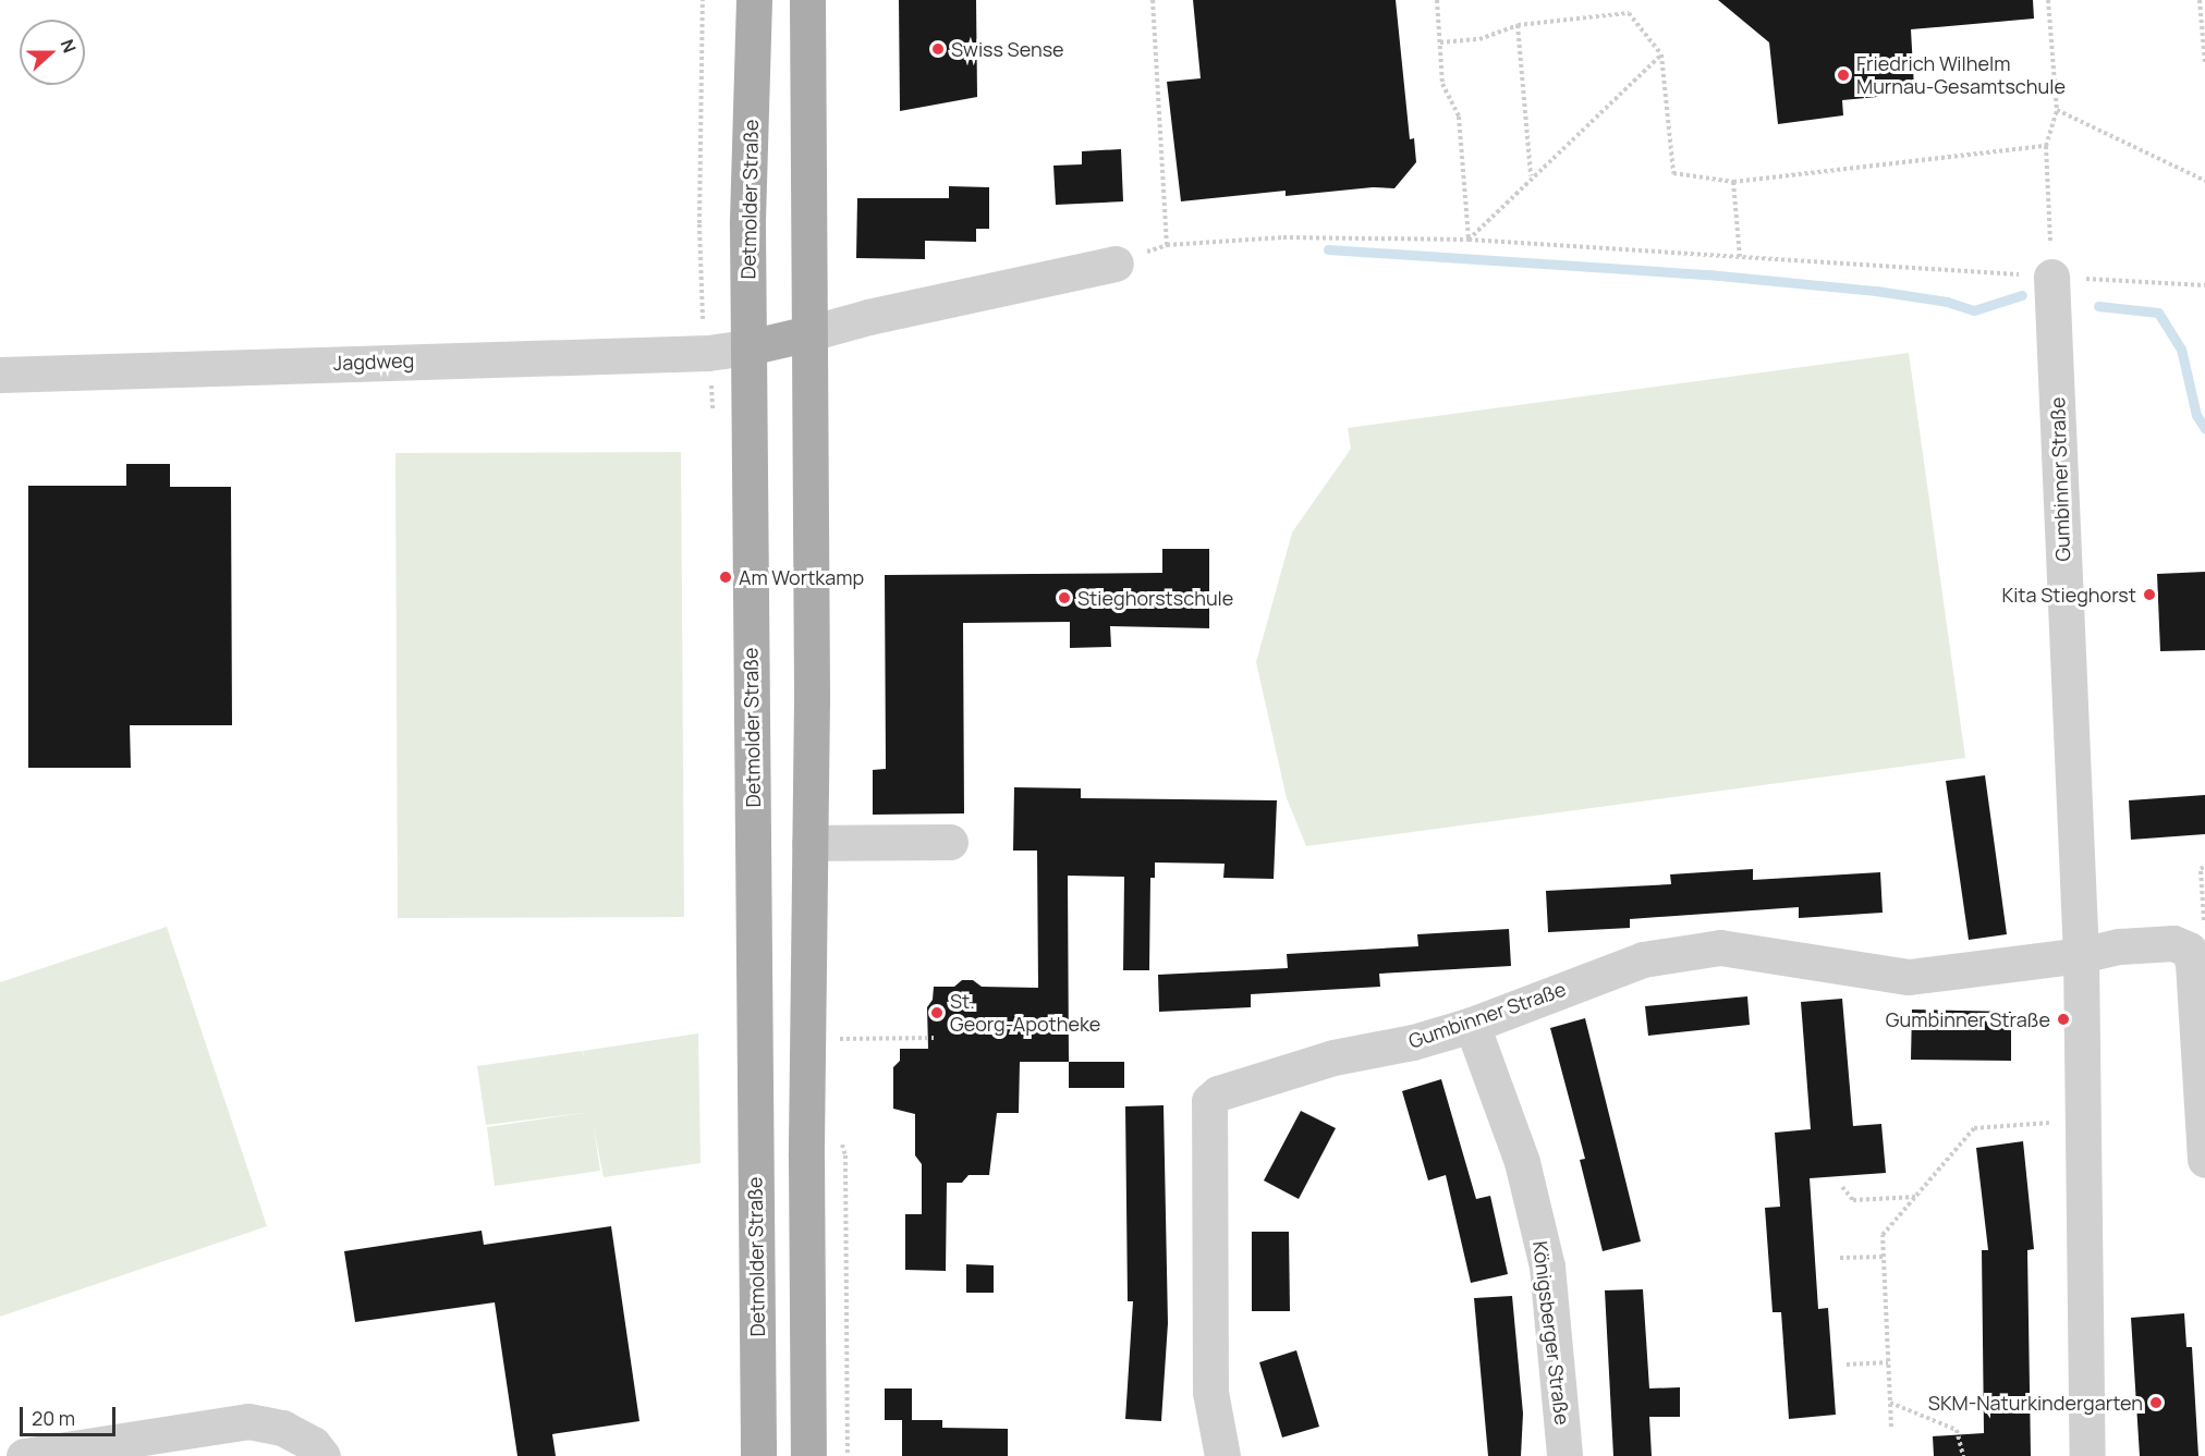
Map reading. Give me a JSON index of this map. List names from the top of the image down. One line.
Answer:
{"streets":{"main road":["Detmolder Straße"],"street":["Jagdweg","Gumbinner Straße","Königsberger Straße"]},"crossings":[["Detmolder Straße","Jagdweg"],["Gumbinner Straße","Königsberger Straße"]],"places":["Swiss Sense","Friedrich Wilhelm Murnau-Gesamtschule","Am Wortkamp","Kita Stieghorst","Stieghorstschule","St. Georg-Apotheke","Gumbinner Straße","SKM-Naturkindergarten"],"scale_bar":"20 m","north":"right"}
